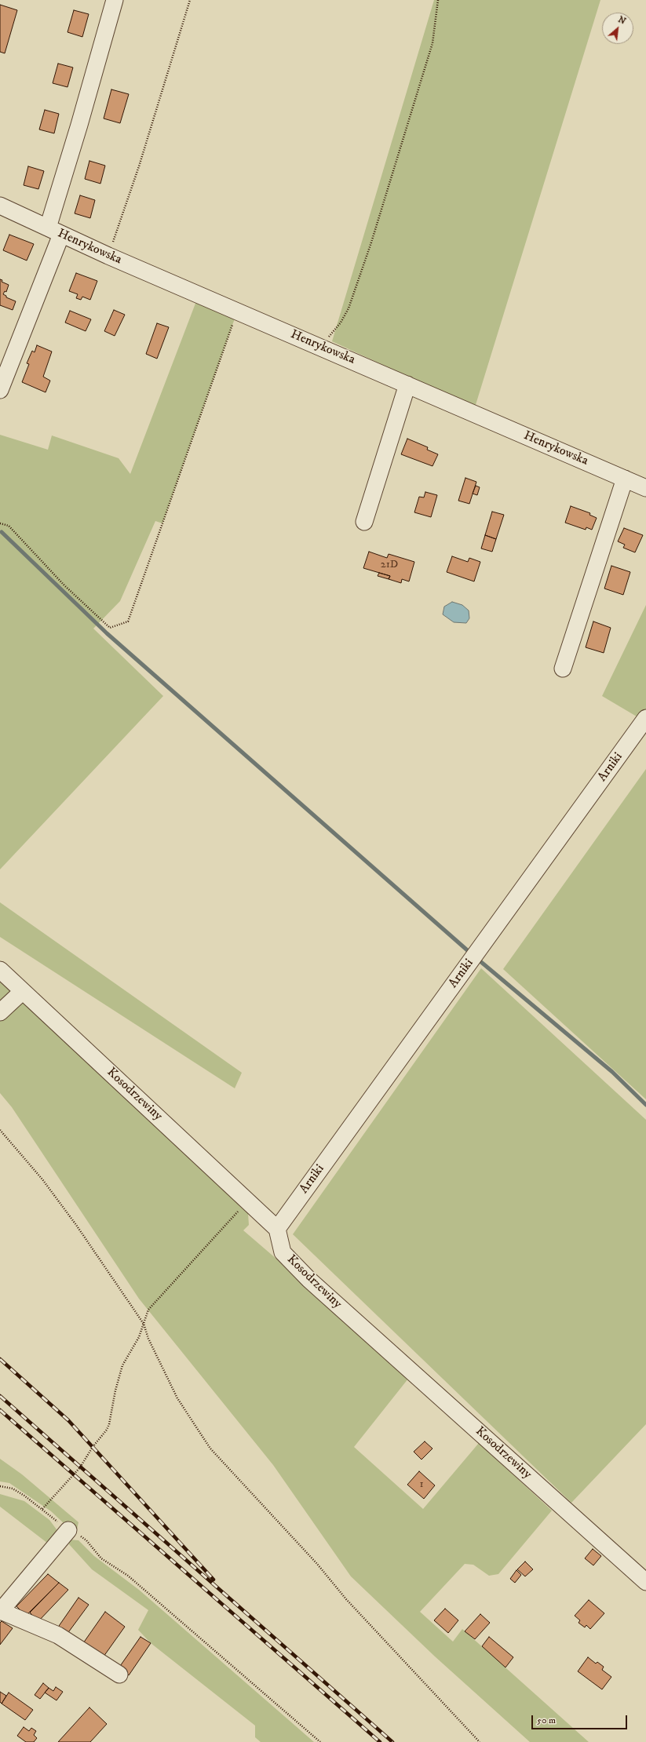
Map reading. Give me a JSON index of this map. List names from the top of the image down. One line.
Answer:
{"streets":{"street":["Henrykowska","Arniki","Kosodrzewiny"]},"crossings":[["Arniki","Kosodrzewiny"]],"house_numbers":["21D","1"],"scale_bar":"50 m","north":"top right"}
